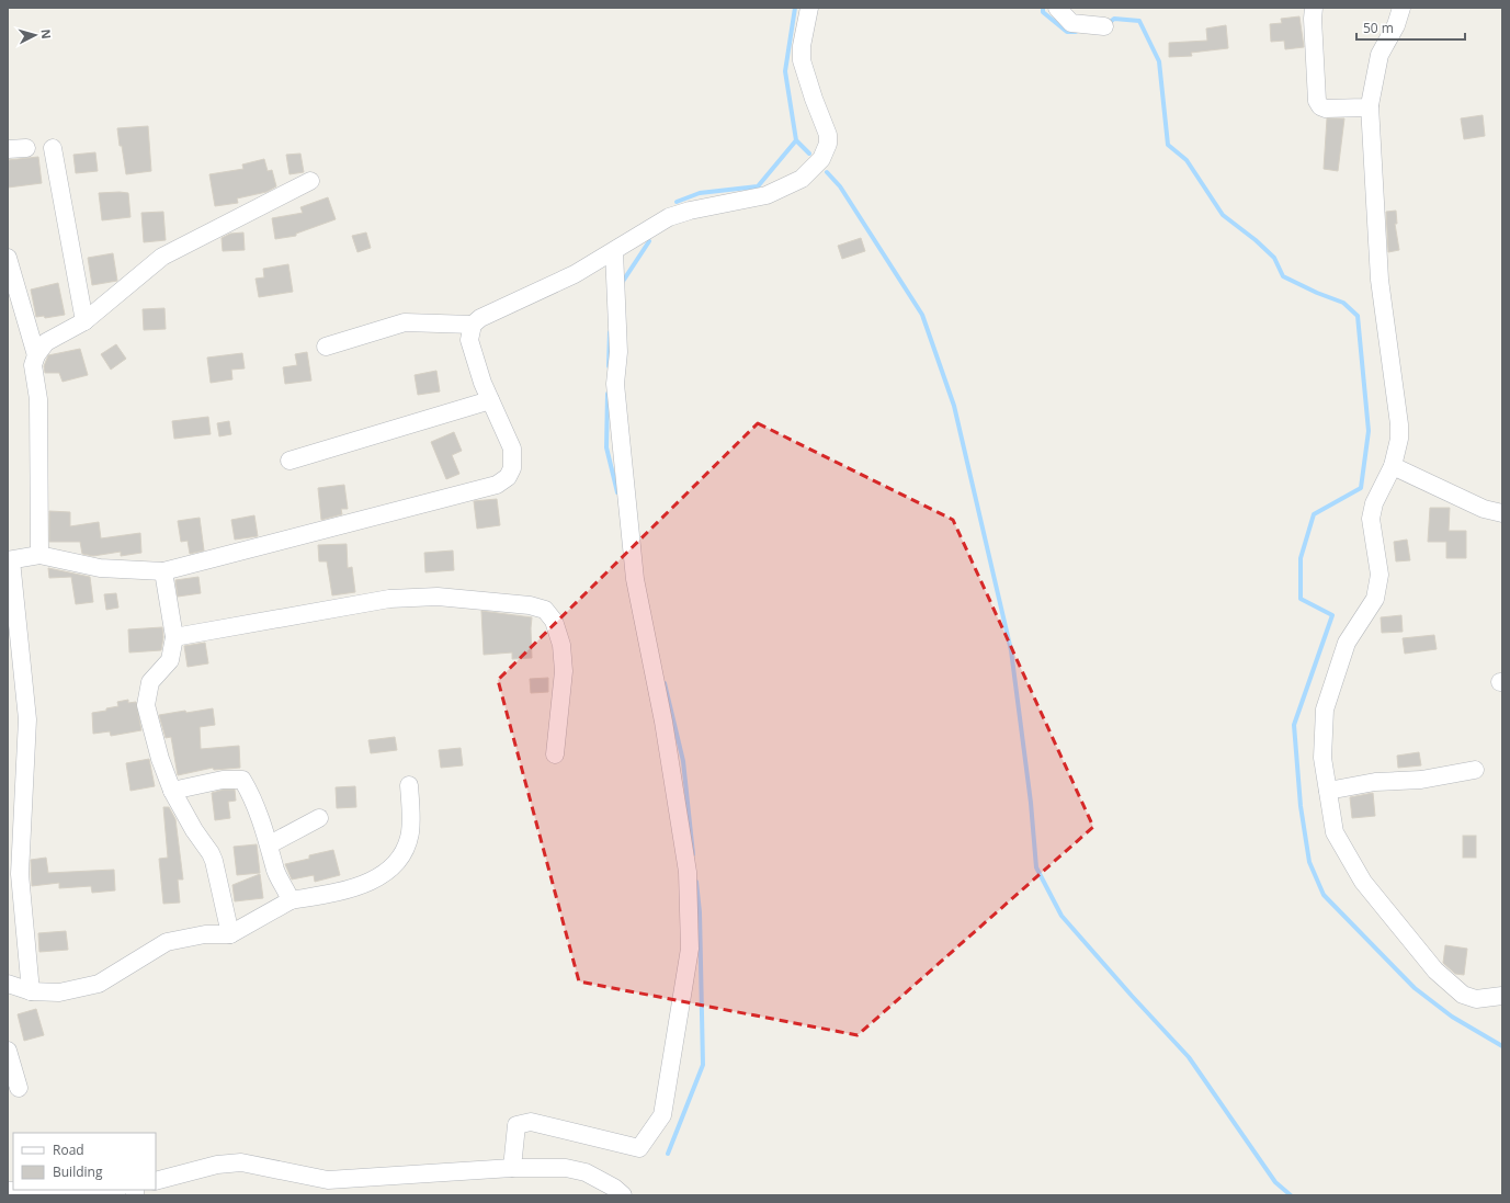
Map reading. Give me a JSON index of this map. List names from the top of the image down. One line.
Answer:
{"legend":["Road","Building"],"scale_bar":"50 m","north":"right"}
